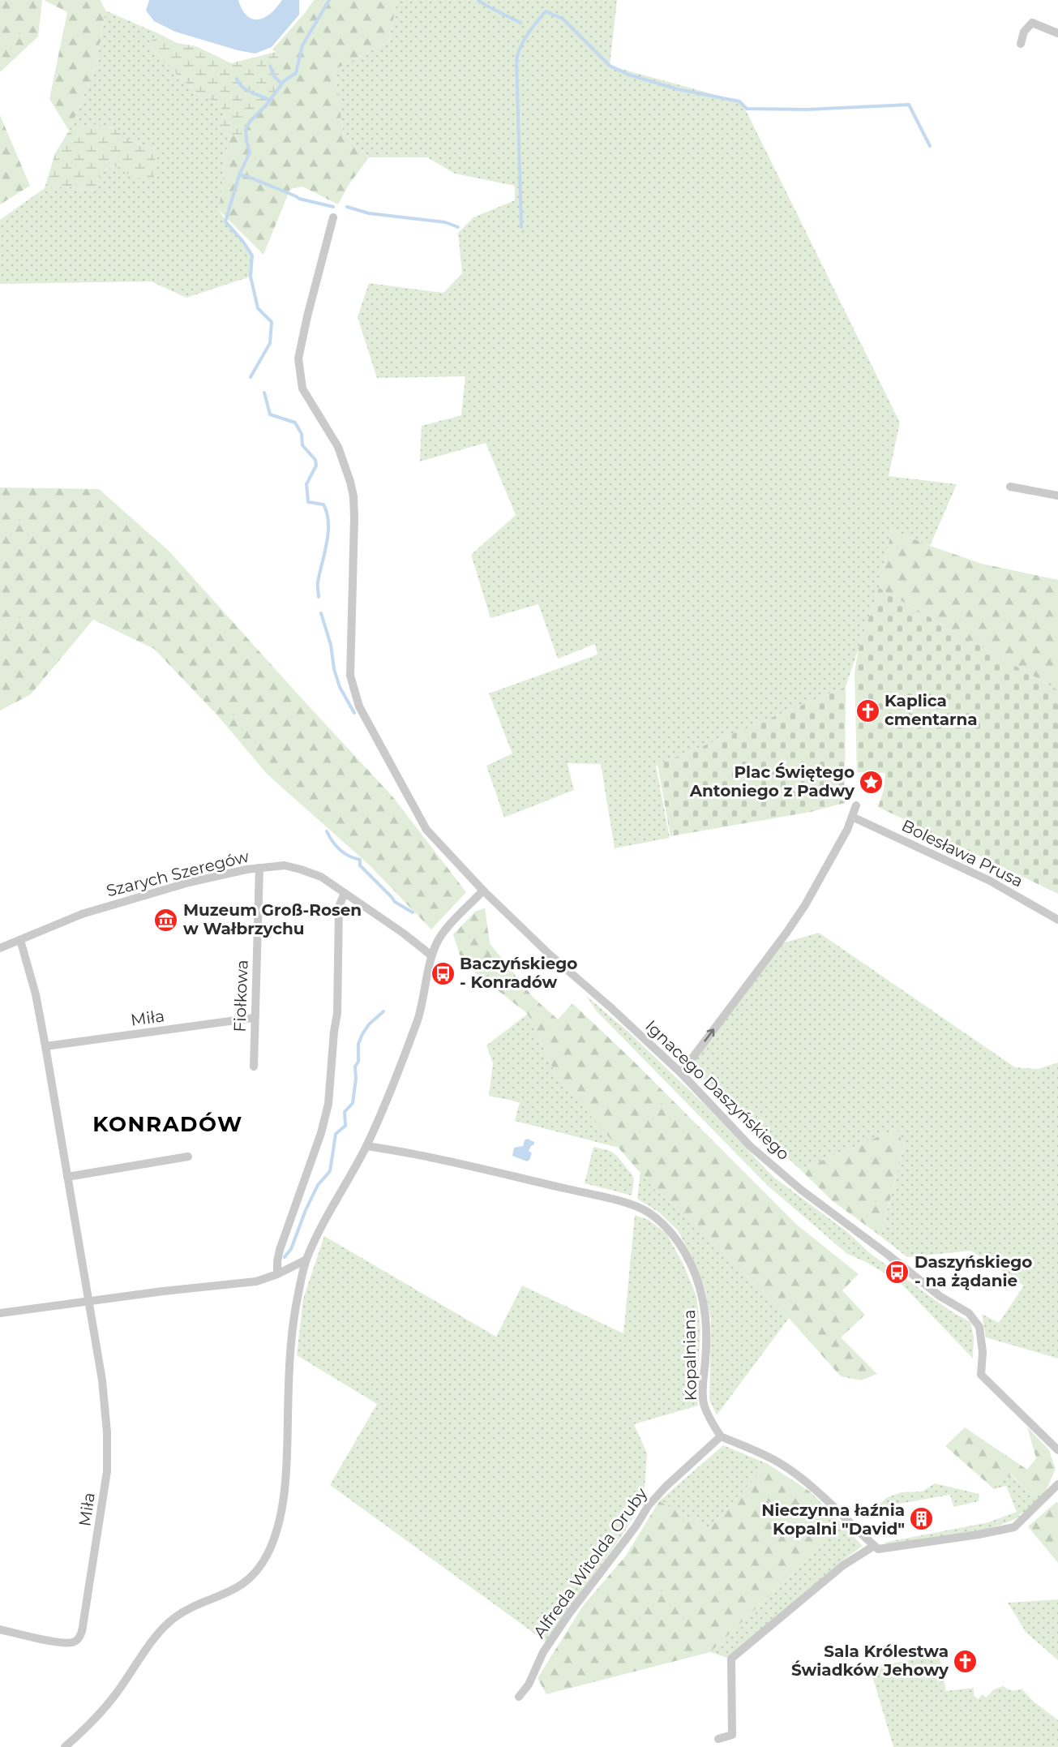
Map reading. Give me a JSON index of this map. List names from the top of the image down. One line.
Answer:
{"streets":{"street":["Bolesława Prusa","Szarych Szeregów","Fiołkowa","Miła","Ignacego Daszyńskiego","Kopalniana","Alfreda Witolda Oruby"]},"crossings":[["Szarych Szeregów","Fiołkowa"],["Szarych Szeregów","Miła"],["Fiołkowa","Miła"],["Kopalniana","Alfreda Witolda Oruby"]],"districts":["KONRADÓW"],"places":{"church":["Kaplica cmentarna","Sala Królestwa Świadków Jehowy"],"place":["Plac Świętego Antoniego z Padwy"],"museum":["Muzeum Groß-Rosen w Wałbrzychu"],"bus stop":["Baczyńskiego - Konradów","Daszyńskiego - na żądanie"],"building":["Nieczynna łaźnia Kopalni \"David\""]}}
